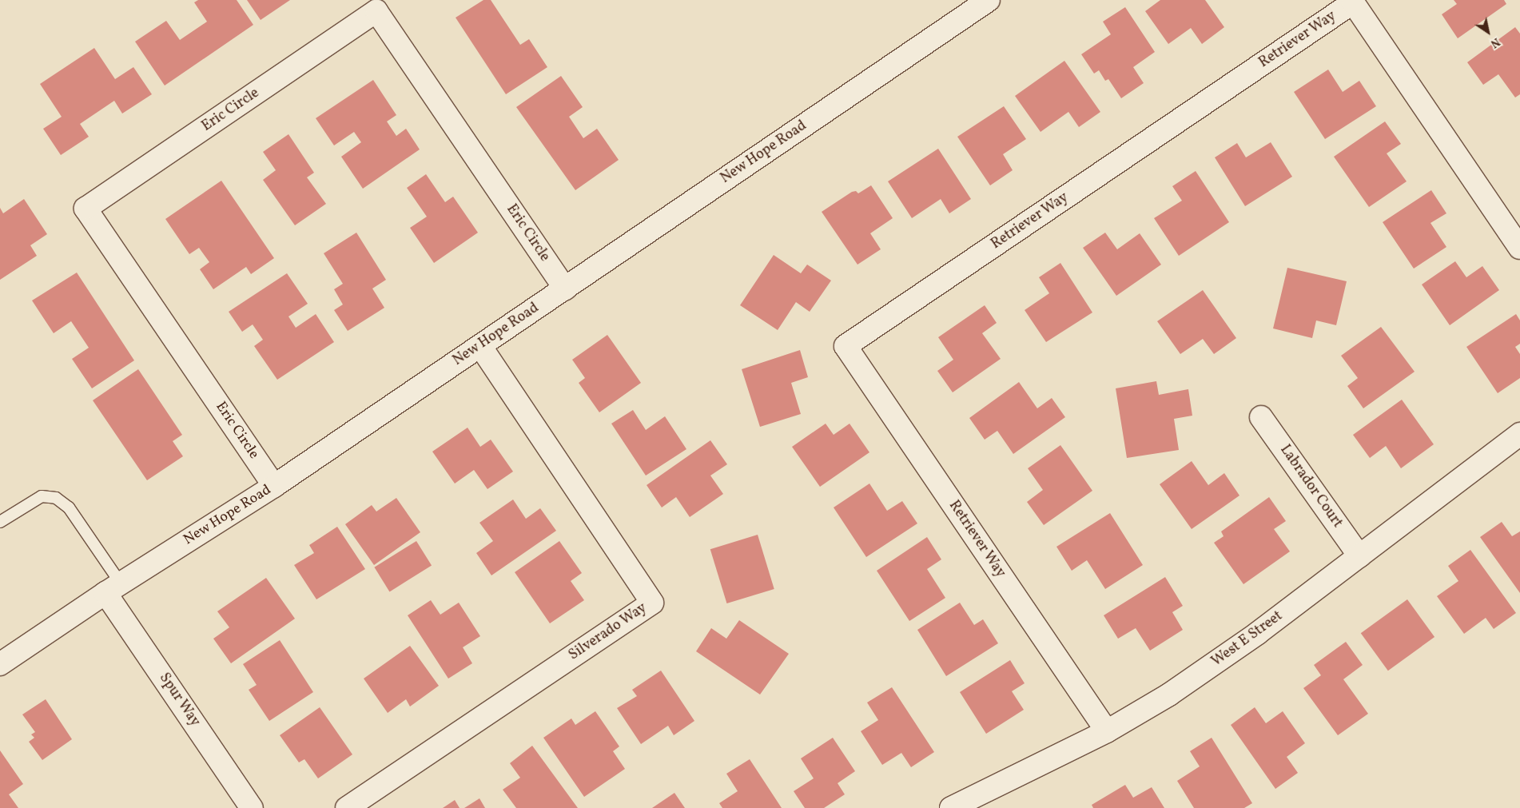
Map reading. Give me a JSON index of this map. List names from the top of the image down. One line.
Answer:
{"streets":{"street":["Retriever Way","Eric Circle","New Hope Road","Labrador Court","Silverado Way","West E Street","Spur Way"]},"crossings":[["Retriever Way","West E Street"],["Eric Circle","New Hope Road"],["New Hope Road","Silverado Way"],["New Hope Road","Spur Way"],["Labrador Court","West E Street"]],"north":"bottom right"}
